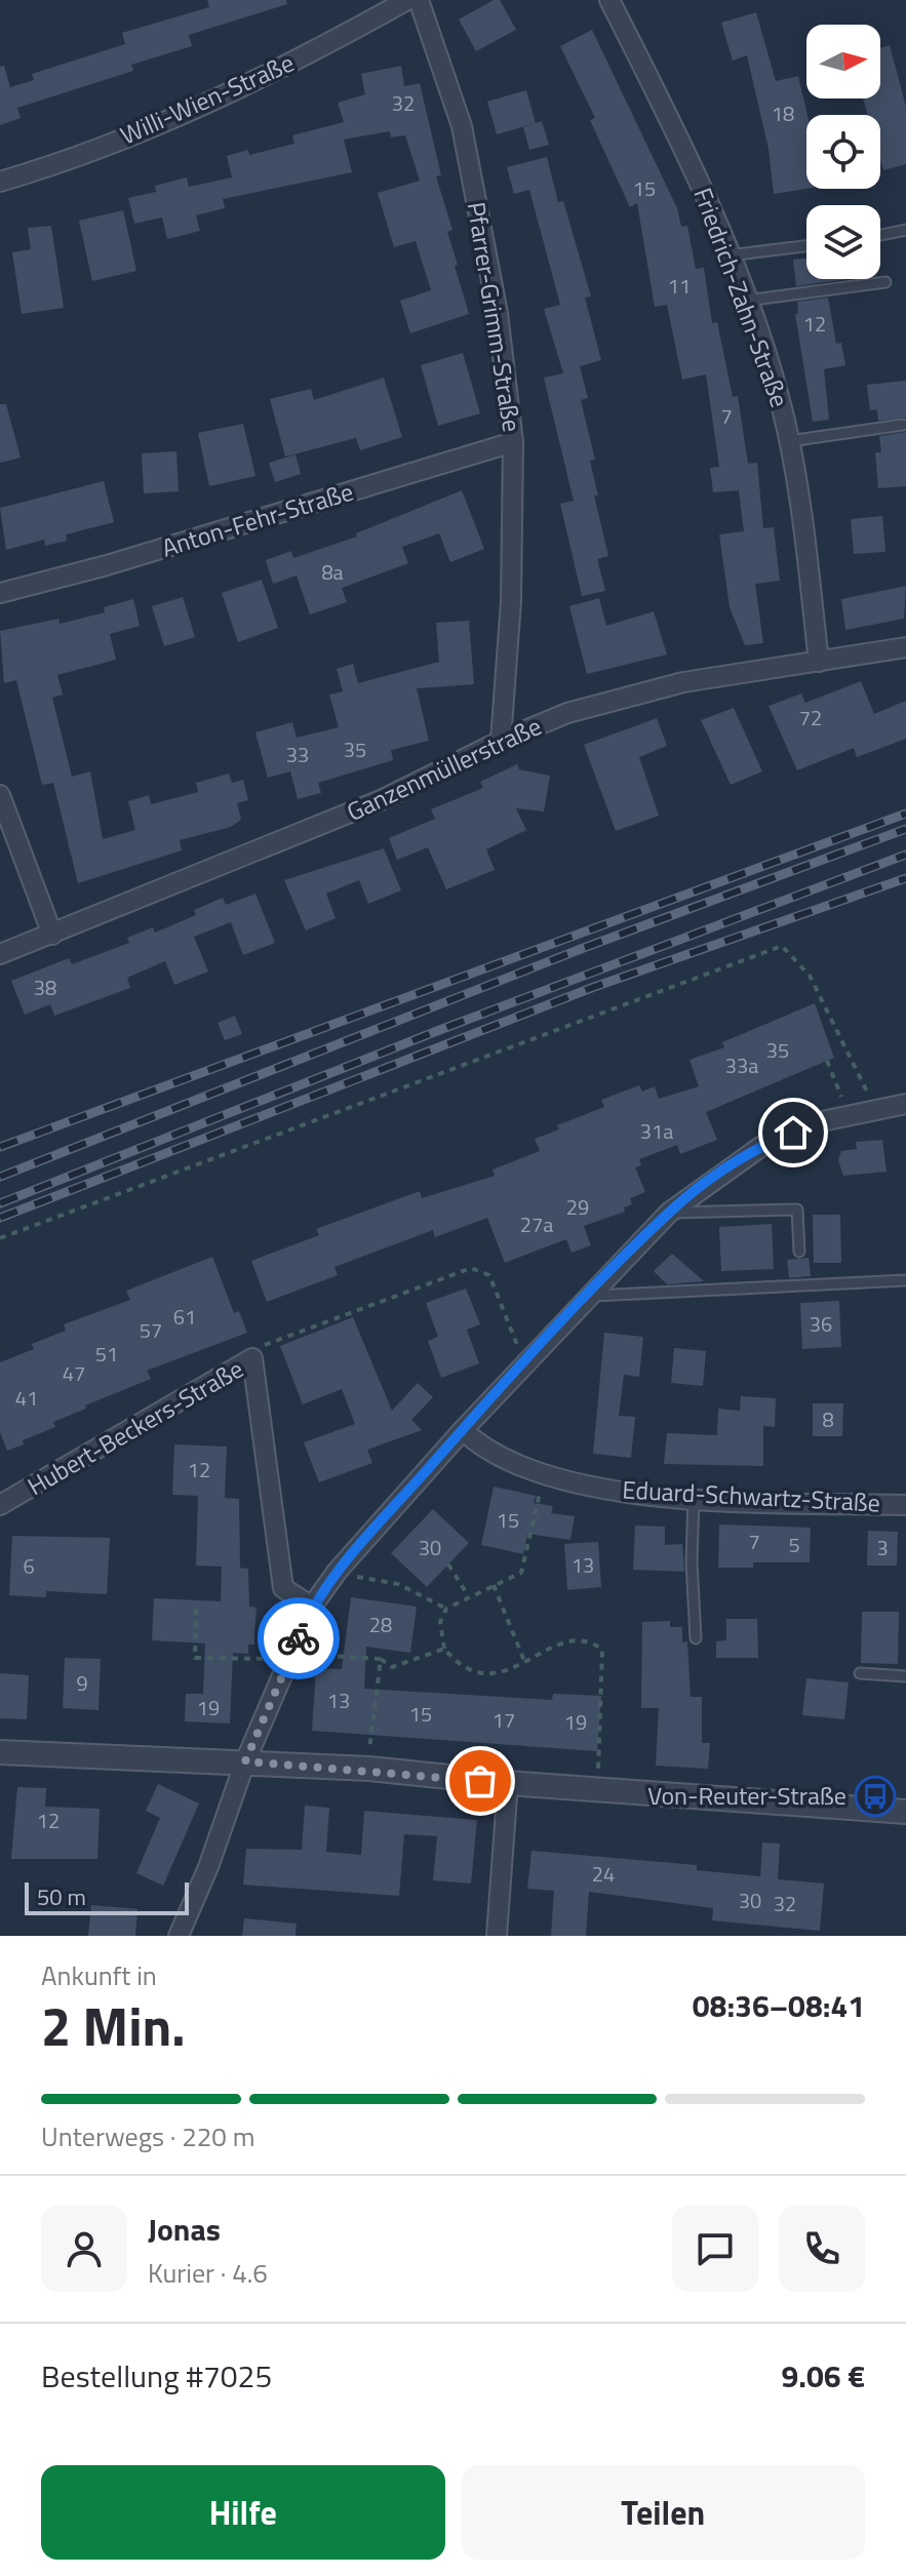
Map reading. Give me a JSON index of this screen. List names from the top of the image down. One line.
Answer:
{"streets":{"street":["Willi-Wien-Straße","Friedrich-Zahn-Straße","Pfarrer-Grimm-Straße","Anton-Fehr-Straße","Ganzenmüllerstraße","Hubert-Beckers-Straße","Eduard-Schwartz-Straße"]},"crossings":[["Friedrich-Zahn-Straße","Ganzenmüllerstraße"],["Pfarrer-Grimm-Straße","Anton-Fehr-Straße"],["Pfarrer-Grimm-Straße","Ganzenmüllerstraße"]],"places":{"bus stop":["Von-Reuter-Straße"]},"house_numbers":["32","18","15","11","12","7","8a","72","35","33","38","35","33a","31a","29","27a","61","36","57","51","47","41","8","12","15","7","5","30","3","13","6","28","9","13","19","15","17","19","12","24","30","32"],"scale_bar":"50 m","north":"right","page":{"scale":"50 m","heading":["2 Min.","Ankunft in","08:36–08:41"],"panel":["Jonas","Kurier · 4.6","Bestellung #7025","9.06 €"],"bar":"Unterwegs · 220 m","buttons":["Hilfe","Teilen"]}}
